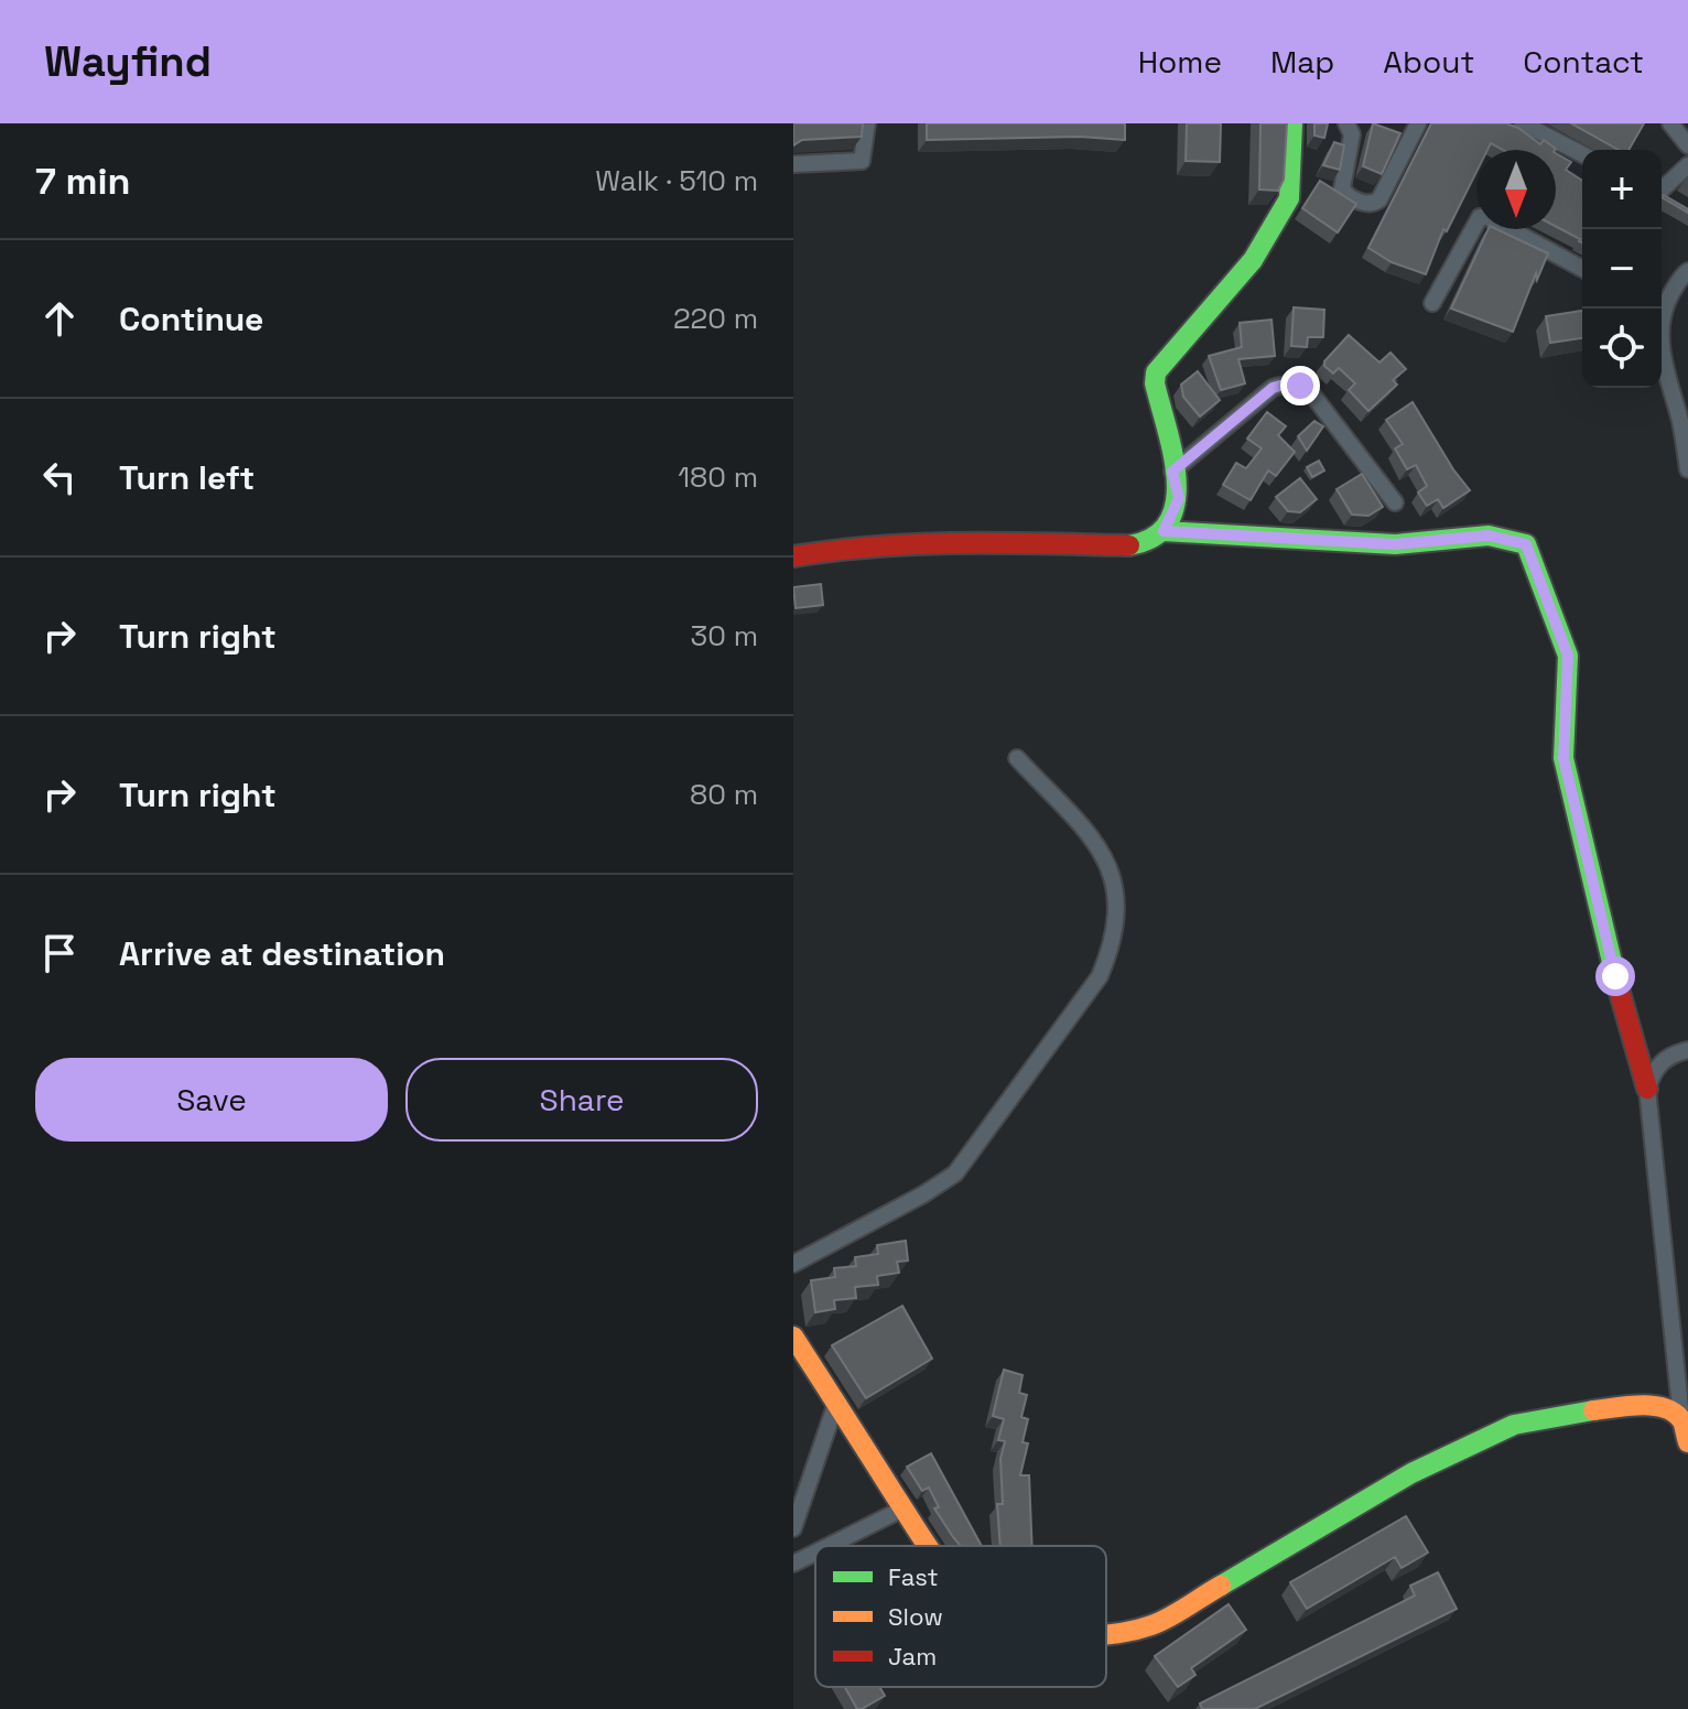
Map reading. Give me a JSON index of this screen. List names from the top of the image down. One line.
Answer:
{"legend":["Fast","Slow","Jam"],"north":"bottom","page":{"header":"Wayfind","nav":["Home","Map","About","Contact"],"heading":["7 min","Walk · 510 m"],"map_buttons":["+","−"],"list":[["Continue","220 m"],["Turn left","180 m"],["Turn right","30 m"],["Turn right","80 m"],"Arrive at destination"],"buttons":["Save","Share"]}}
